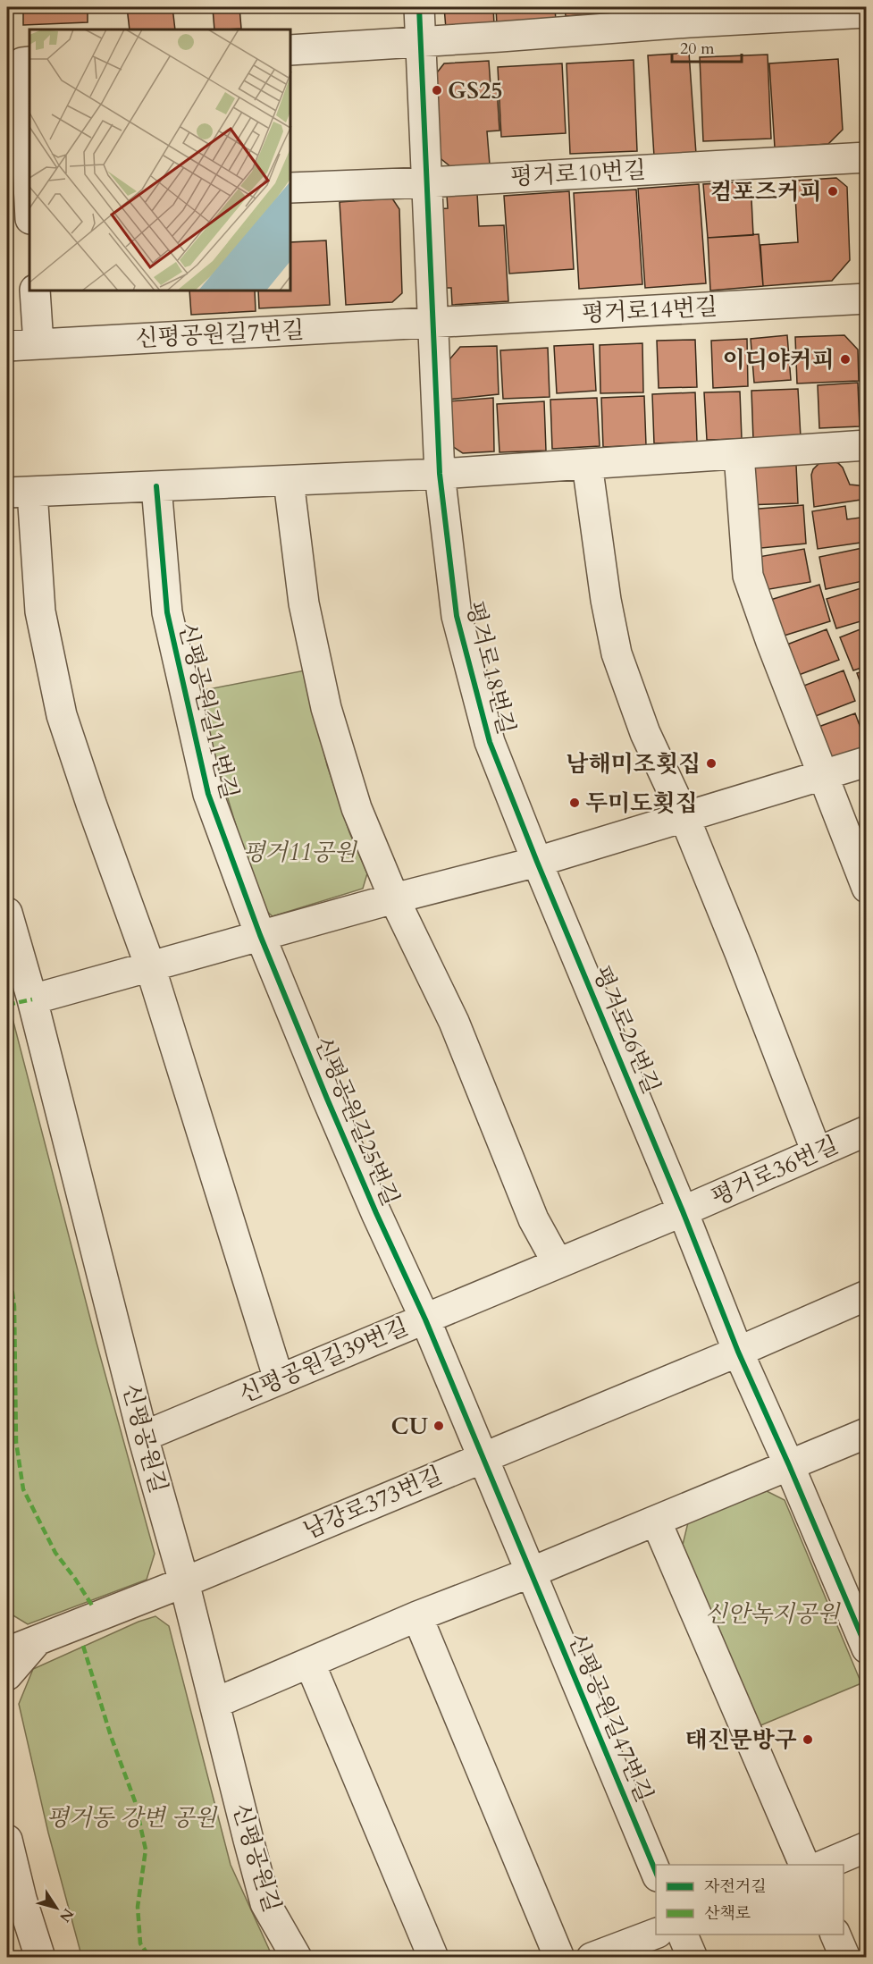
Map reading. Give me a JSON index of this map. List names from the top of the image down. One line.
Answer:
{"streets":{"street":["평거로10번길","평거로14번길","신평공원길7번길","평거로18번길","신평공원길11번길","평거로26번길","신평공원길25번길","평거로36번길","신평공원길39번길","신평공원길","남강로373번길","신평공원길47번길"]},"crossings":[["평거로10번길","평거로18번길"],["평거로14번길","신평공원길7번길"],["평거로14번길","평거로18번길"],["신평공원길7번길","평거로18번길"],["평거로18번길","평거로26번길"],["신평공원길11번길","신평공원길25번길"],["평거로26번길","평거로36번길"],["평거로26번길","신평공원길39번길"],["평거로26번길","남강로373번길"],["신평공원길25번길","신평공원길39번길"],["신평공원길25번길","남강로373번길"],["신평공원길25번길","신평공원길47번길"],["평거로36번길","신평공원길39번길"],["신평공원길39번길","신평공원길"],["신평공원길","남강로373번길"],["남강로373번길","신평공원길47번길"]],"parks":["평거11공원","신안녹지공원","평거동 강변 공원"],"places":["GS25","컴포즈커피","이디야커피","남해미조횟집","두미도횟집","CU","태진문방구"],"legend":["자전거길","산책로"],"scale_bar":"20 m","north":"bottom right"}
